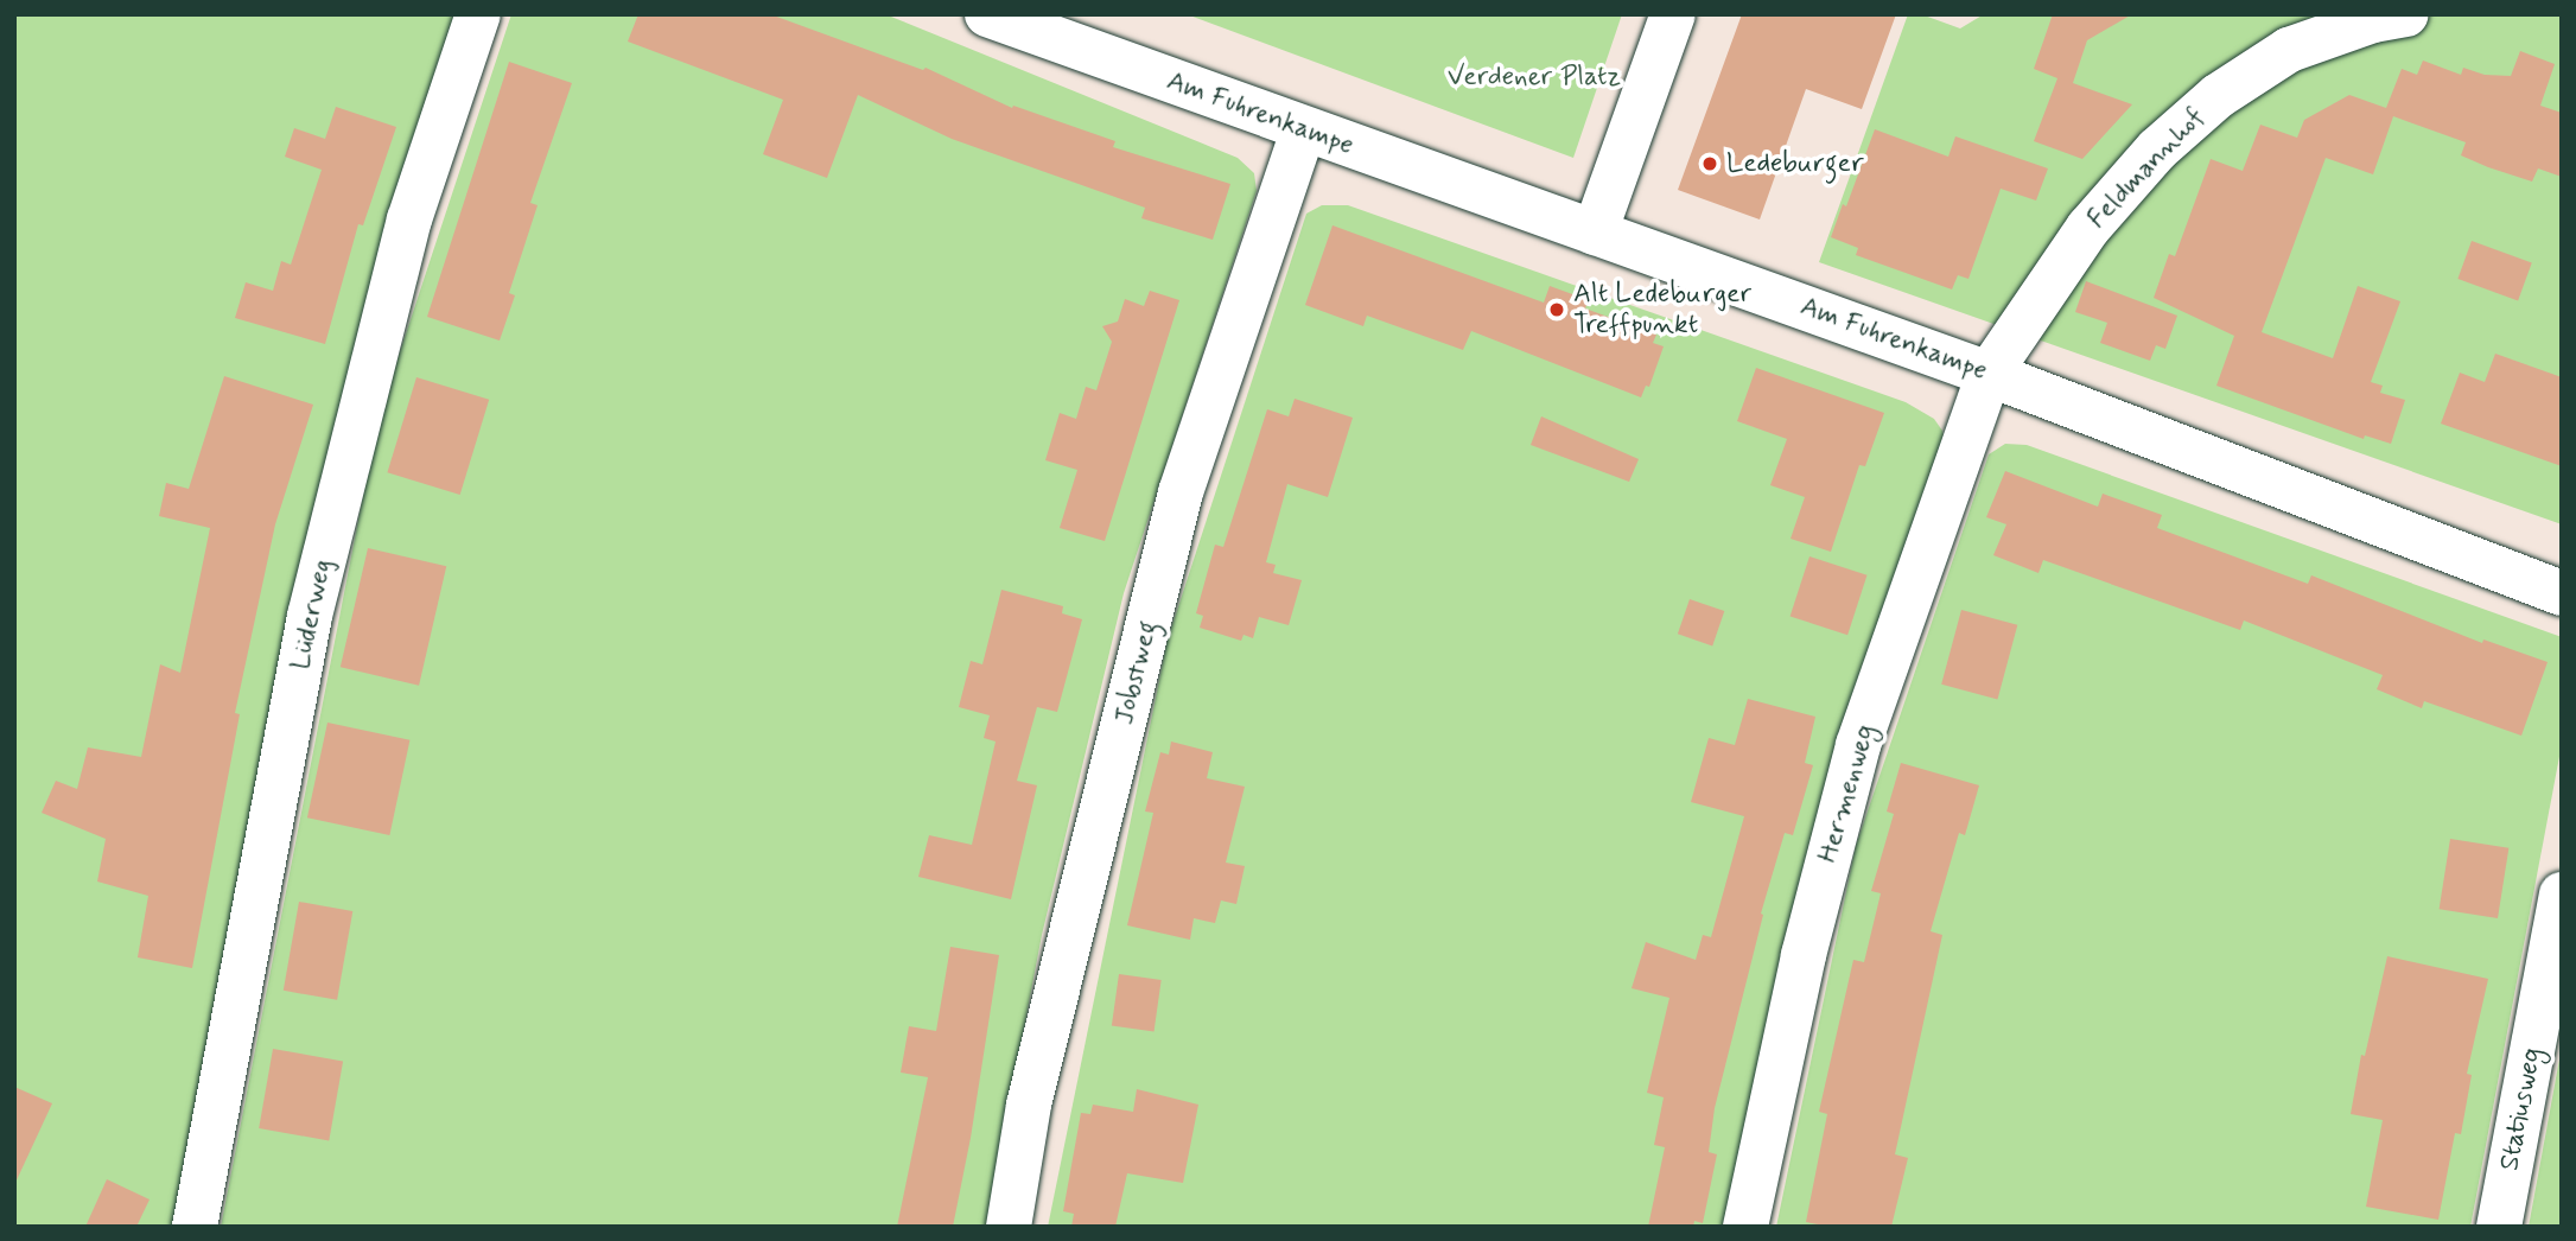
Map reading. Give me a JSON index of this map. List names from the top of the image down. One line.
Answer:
{"streets":{"street":["Am Fuhrenkampe","Feldmannhof","Lüderweg","Jobstweg","Hermenweg","Statiusweg"]},"crossings":[["Am Fuhrenkampe","Feldmannhof"],["Am Fuhrenkampe","Jobstweg"],["Am Fuhrenkampe","Hermenweg"],["Feldmannhof","Hermenweg"]],"parks":["Verdener Platz"],"places":["Ledeburger","Alt Ledeburger Treffpunkt"]}
